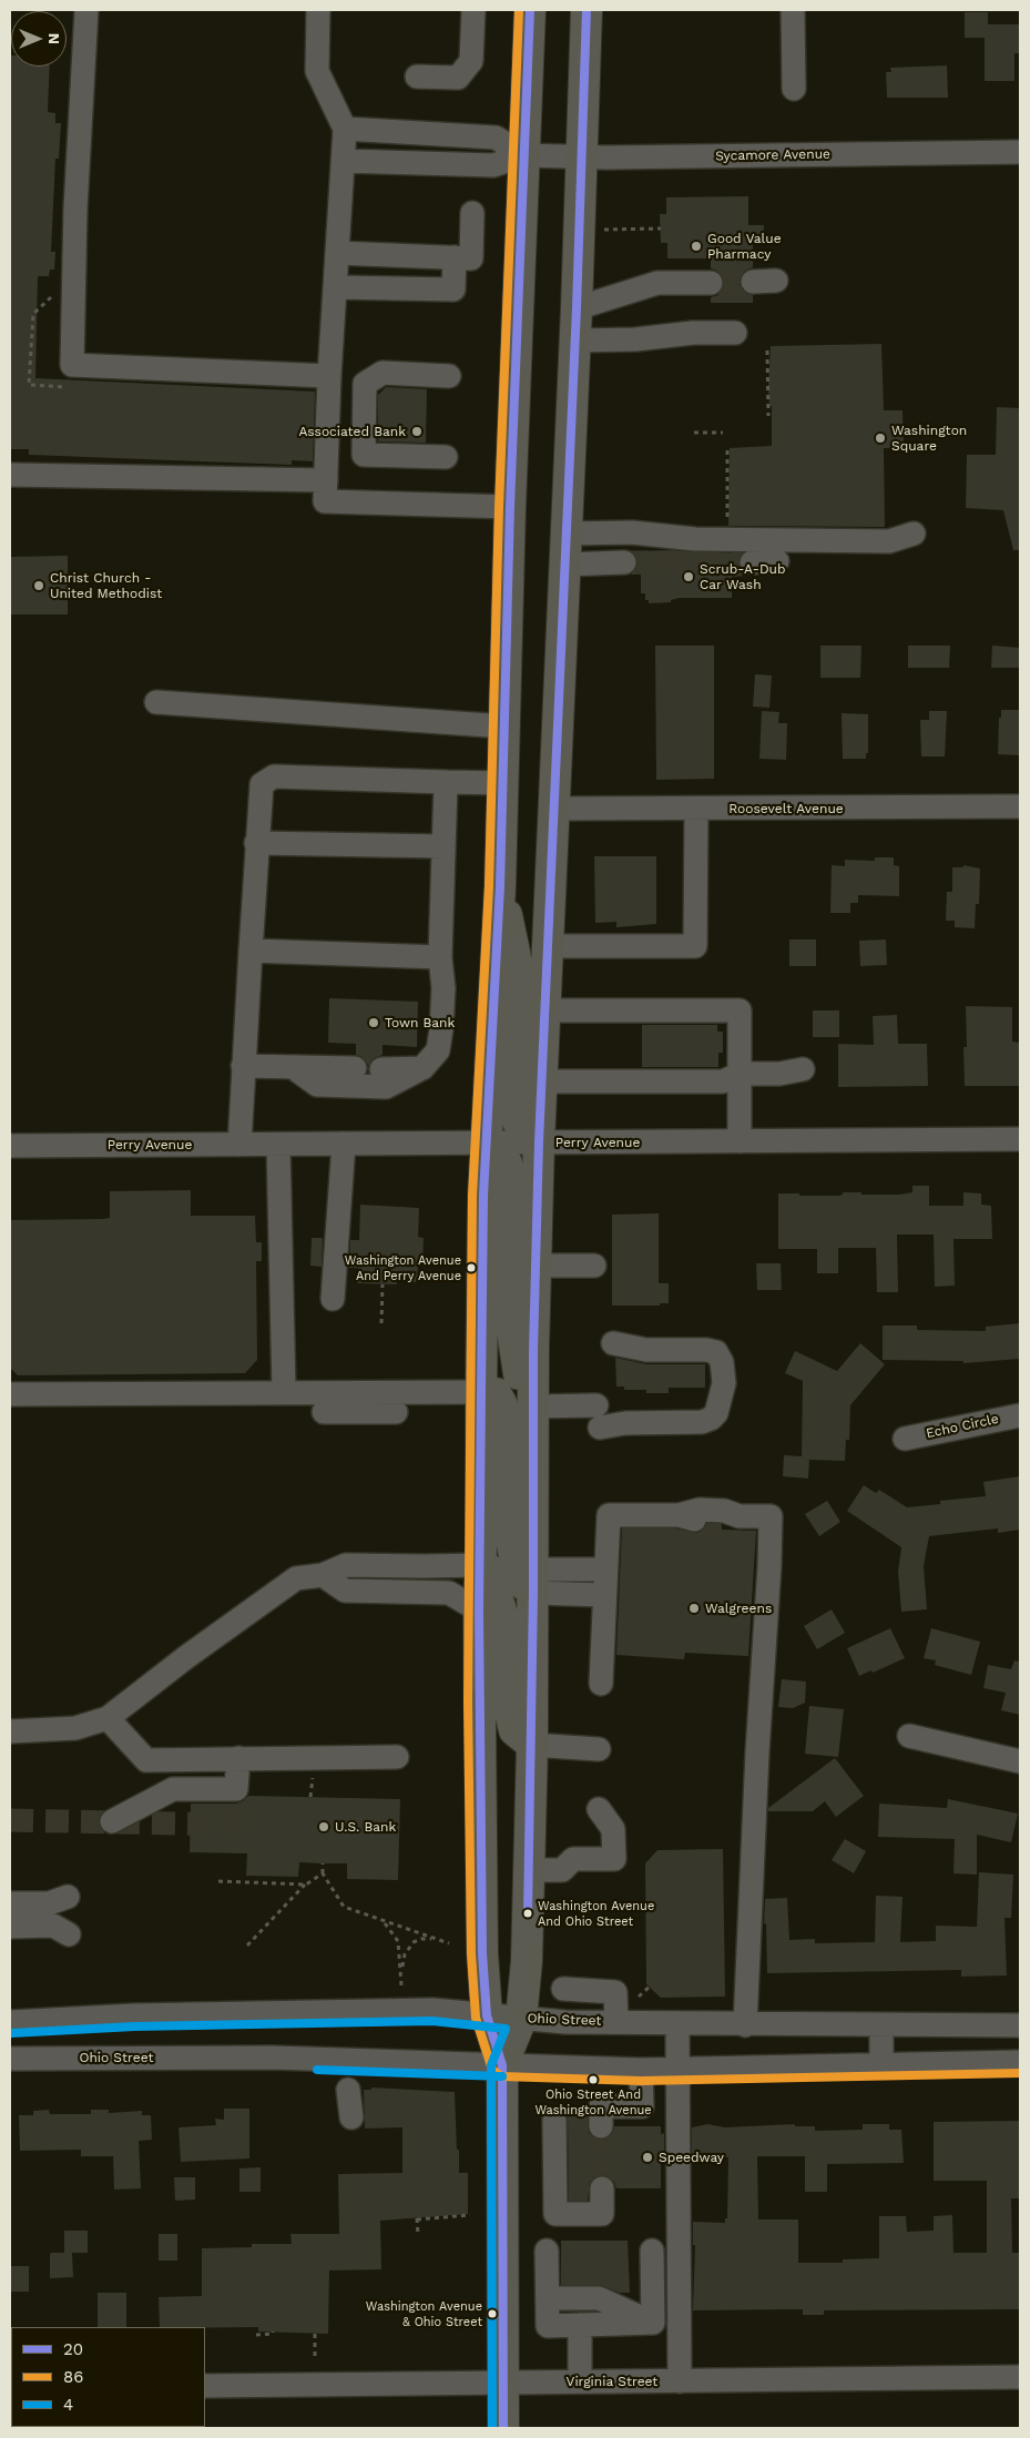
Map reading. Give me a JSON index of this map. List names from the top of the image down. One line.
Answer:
{"streets":{"street":["Sycamore Avenue","Roosevelt Avenue","Perry Avenue","Echo Circle","Ohio Street","Virginia Street"]},"places":["Good Value Pharmacy","Associated Bank","Washington Square","Scrub-A-Dub Car Wash","Christ Church - United Methodist","Town Bank","Washington Avenue And Perry Avenue","Walgreens","U.S. Bank","Washington Avenue And Ohio Street","Ohio Street And Washington Avenue","Speedway","Washington Avenue & Ohio Street"],"lines":["transit line 20","transit line 86","transit line 4"],"legend":["20","86","4"],"north":"right"}
